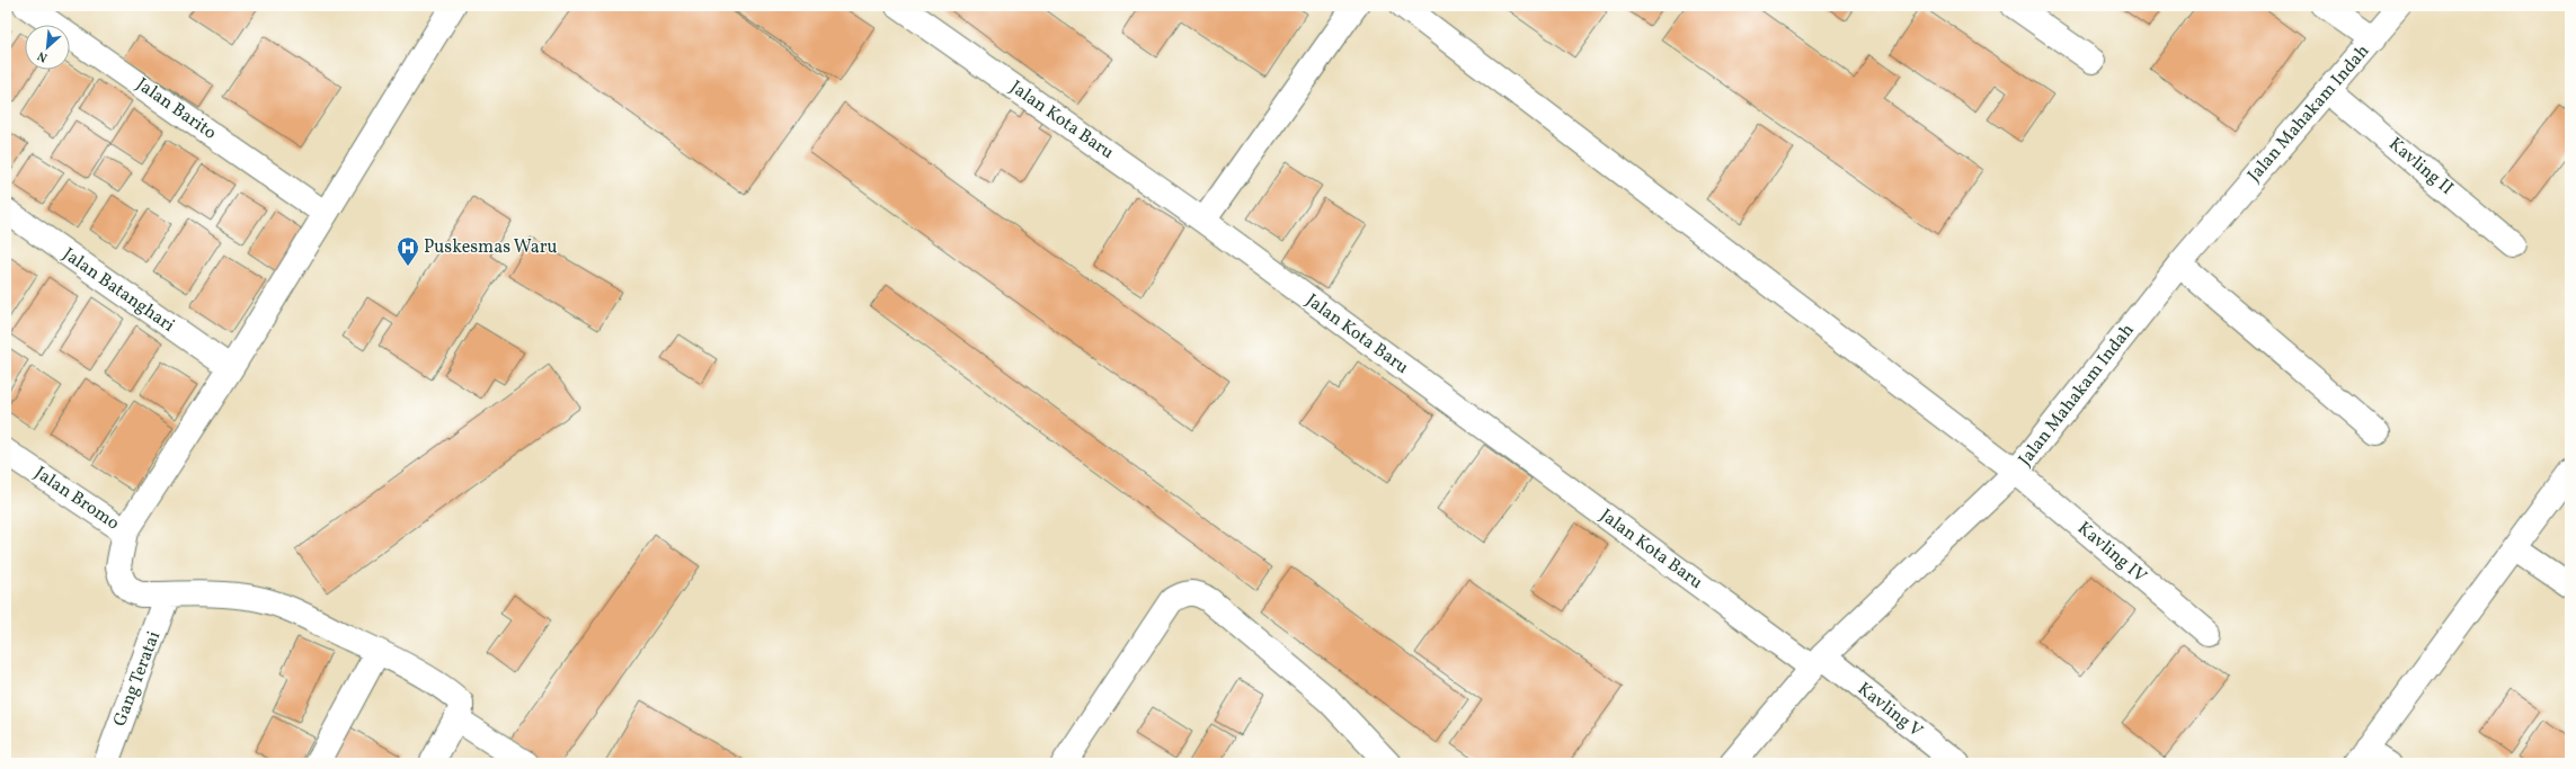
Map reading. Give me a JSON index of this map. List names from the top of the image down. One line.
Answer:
{"streets":{"street":["Jalan Barito","Jalan Mahakam Indah","Jalan Kota Baru","Kavling II","Jalan Batanghari","Jalan Bromo","Kavling IV","Gang Teratai","Kavling V"]},"crossings":[["Jalan Mahakam Indah","Jalan Kota Baru"],["Jalan Mahakam Indah","Kavling II"],["Jalan Mahakam Indah","Kavling IV"],["Jalan Mahakam Indah","Kavling V"],["Jalan Kota Baru","Kavling V"]],"places":{"hospital":["Puskesmas Waru"]},"north":"bottom left"}
